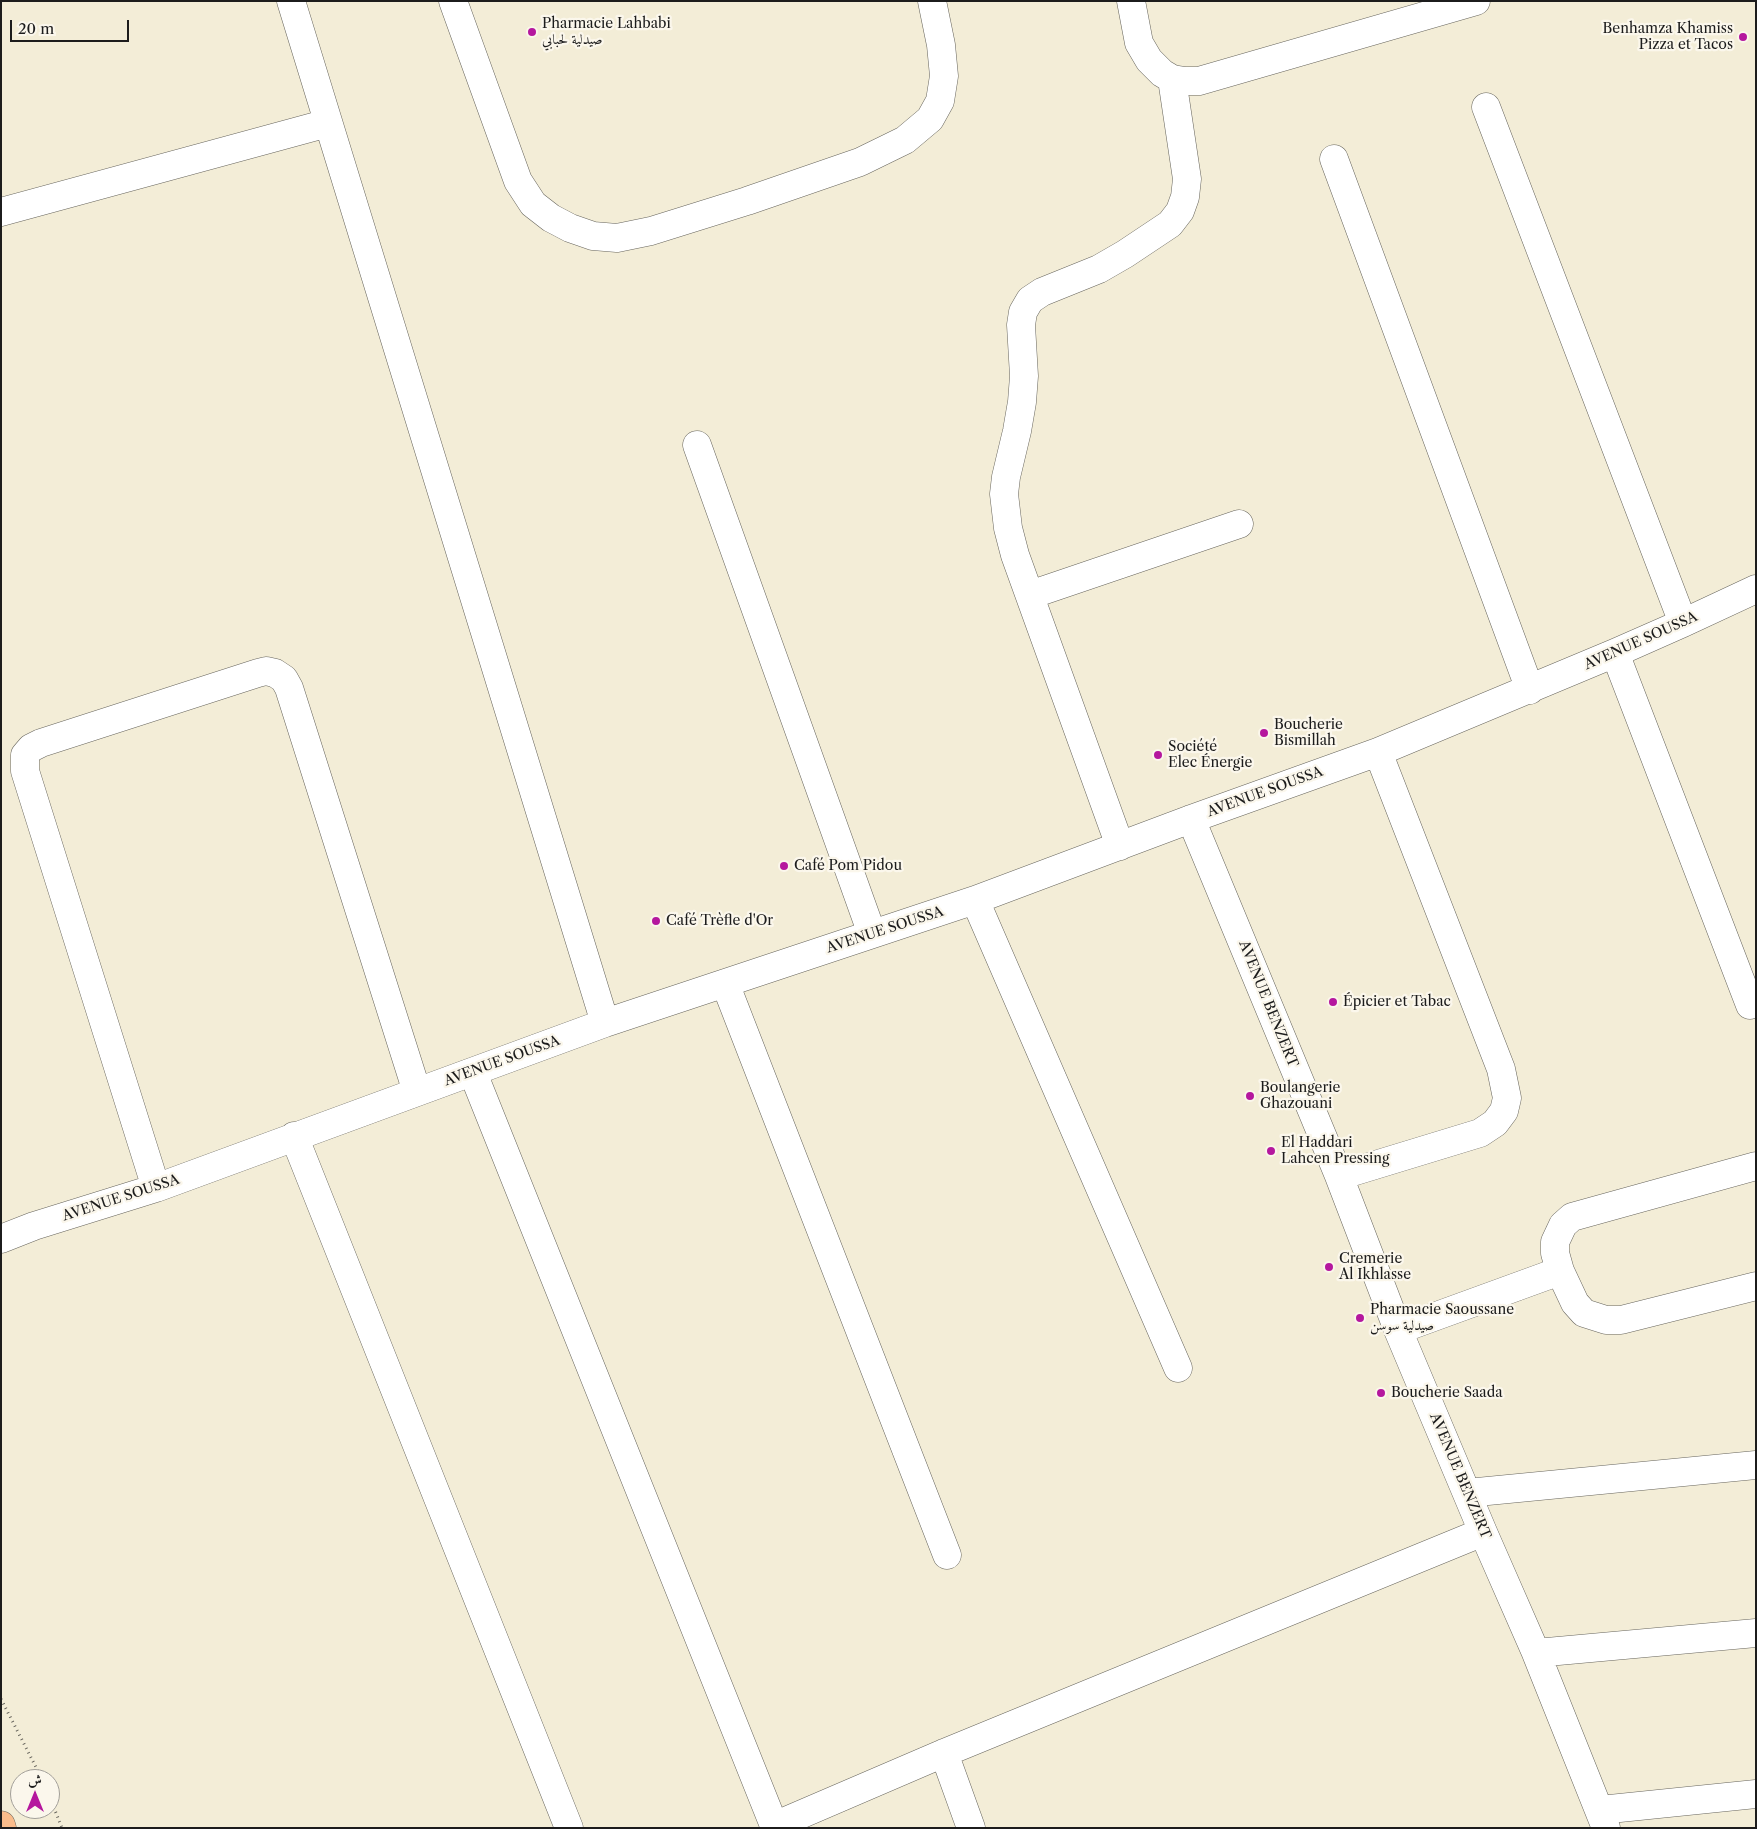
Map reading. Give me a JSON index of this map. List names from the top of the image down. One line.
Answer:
{"streets":{"street":["AVENUE SOUSSA","AVENUE BENZERT"]},"crossings":[["AVENUE SOUSSA","AVENUE BENZERT"]],"places":["Pharmacie Lahbabi صيدلية لحبابي","Benhamza Khamiss Pizza et Tacos","Boucherie Bismillah","Société Elec Énergie","Café Pom Pidou","Café Trèfle d'Or","Épicier et Tabac","Boulangerie Ghazouani","El Haddari Lahcen Pressing","Cremerie Al Ikhlasse","Pharmacie Saoussane صيدلية سوسن","Boucherie Saada"],"scale_bar":"20 m","north":"top"}
